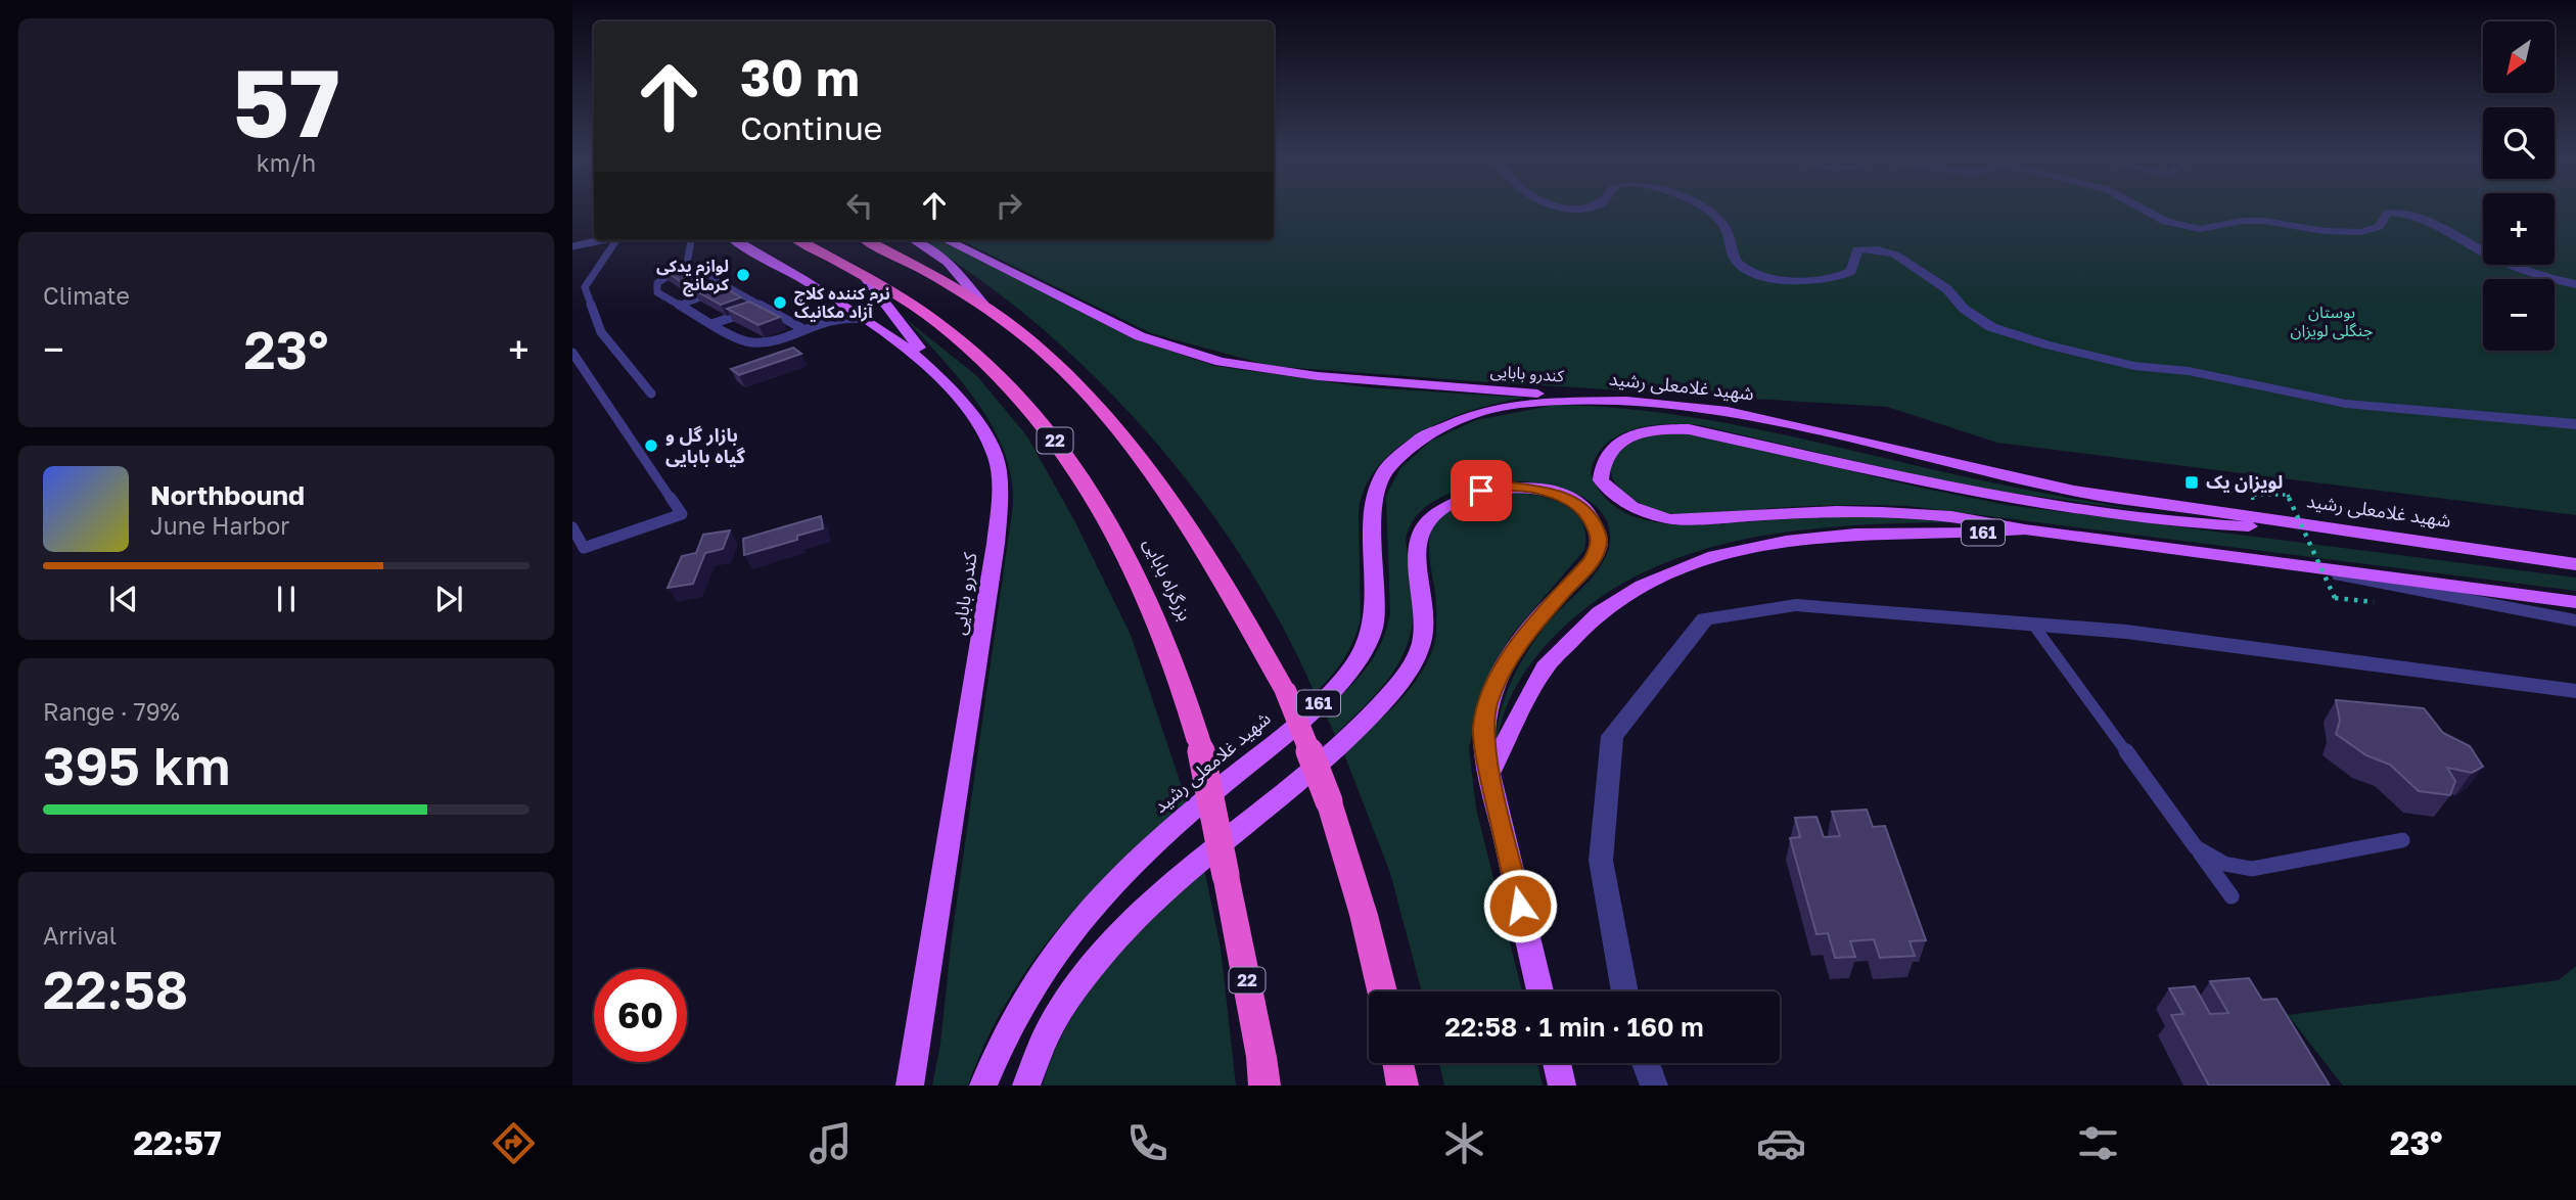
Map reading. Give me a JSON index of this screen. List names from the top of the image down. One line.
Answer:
{"streets":{"highway":["22","بزرگراه بابایی"],"main road":["کندرو بابایی","شهید غلامعلی رشید","161"]},"crossings":[["کندرو بابایی","شهید غلامعلی رشید"]],"parks":["بوستان جنگلی لویزان"],"places":{"other":["لوازم یدکی کرمانج","نرم کننده کلاچ آزاد مکانیک","بازار گل و گیاه بابایی"],"transit":["لویزان یک"]},"north":"bottom left","page":{"tile":[["57","km/h"],"Climate",["Range · 79%","395 km"],["Arrival","22:58"]],"map_buttons":["+","−"],"turn":["30 m","Continue"],"heat":["−","23°","+"],"song":["Northbound","June Harbor"],"limit":"60","trip":"22:58 · 1 min · 160 m","tabs":["22:57","23°"]}}
